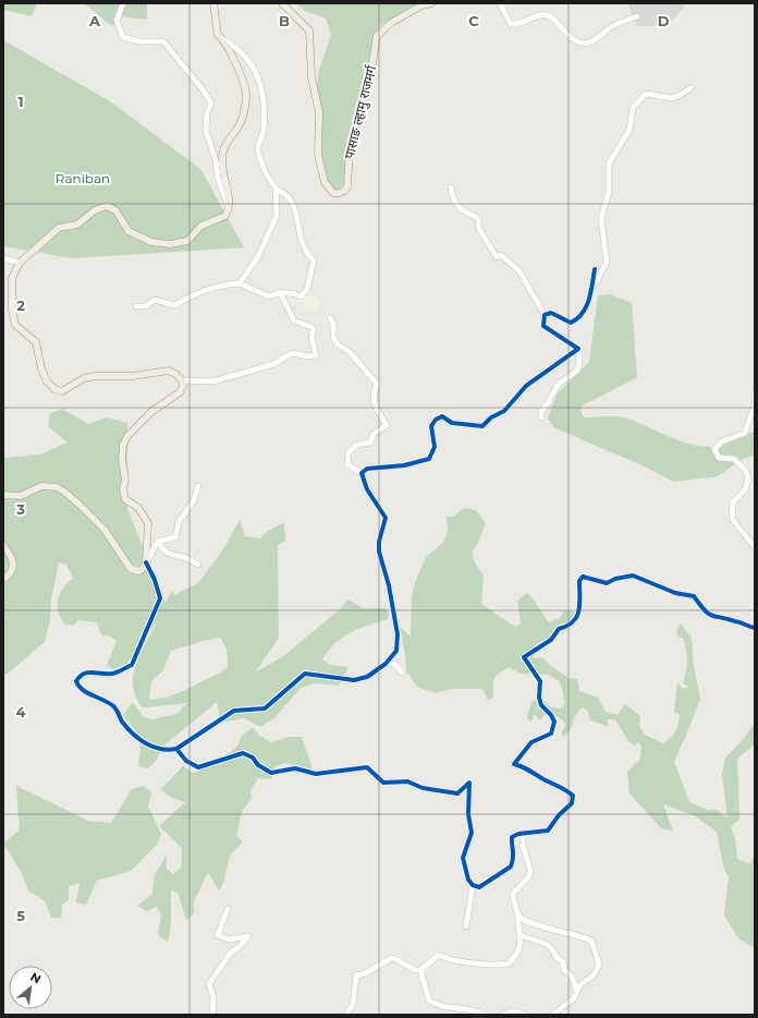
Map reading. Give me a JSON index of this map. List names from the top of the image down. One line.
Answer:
{"streets":{"main road":["पासाङ ल्हामु राजमर्ग"]},"parks":["Raniban"],"north":"top right","grid":{"columns":["A","B","C","D"],"rows":["1","2","3","4","5"]}}
